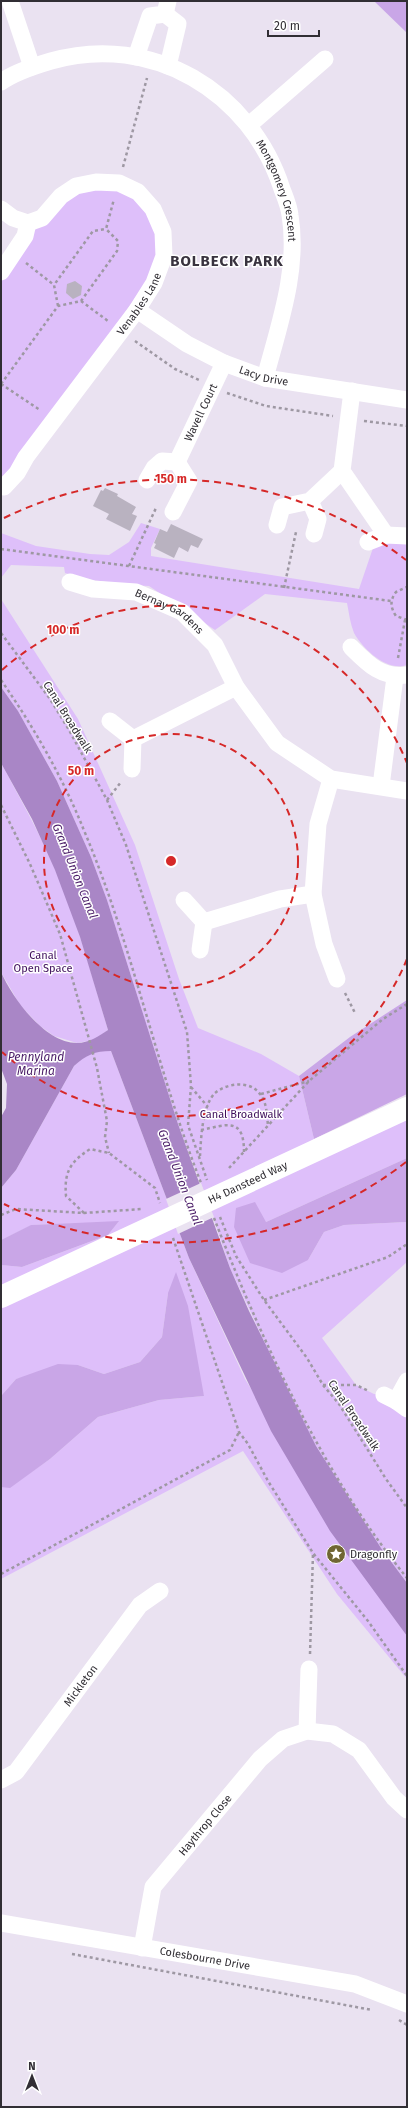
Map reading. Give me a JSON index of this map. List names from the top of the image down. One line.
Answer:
{"streets":{"street":["Montgomery Crescent","Venables Lane","Lacy Drive","Wavell Court","Bernay Gardens","H4 Dansteed Way","Mickleton","Haythrop Close","Colesbourne Drive"],"path":["Canal Broadwalk"]},"crossings":[["Montgomery Crescent","Lacy Drive"],["Venables Lane","Lacy Drive"],["Lacy Drive","Wavell Court"],["Haythrop Close","Colesbourne Drive"]],"districts":["BOLBECK PARK"],"water":["Grand Union Canal","Pennyland Marina"],"parks":["Canal Open Space","Canal Broadwalk"],"places":{"place":["Dragonfly"]},"scale_bar":"20 m","north":"top","rings":["150 m","100 m","50 m"]}
